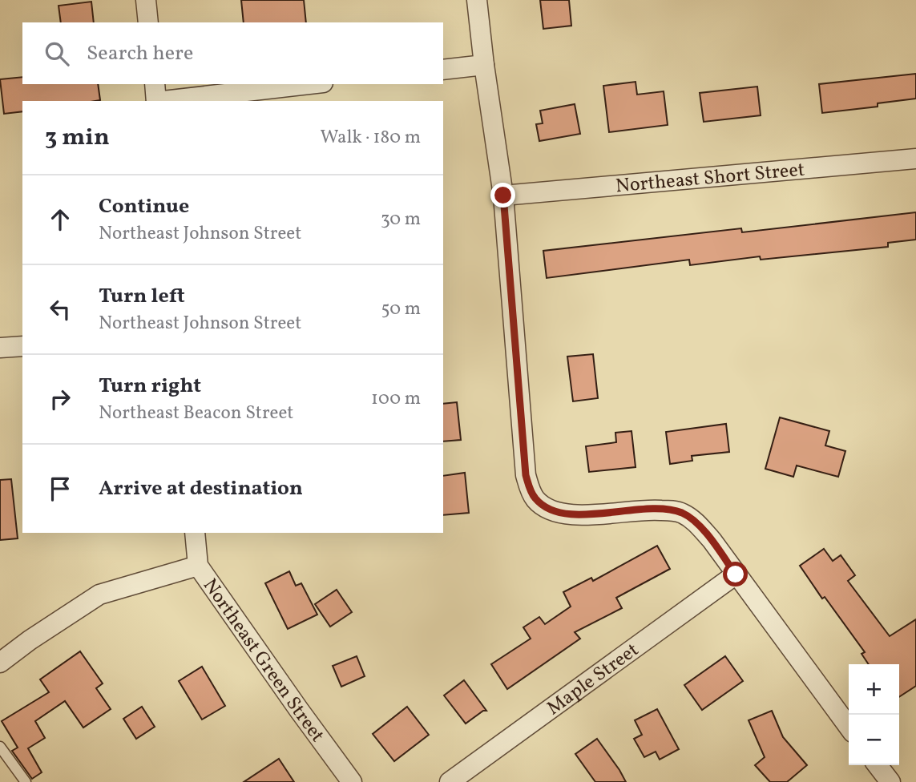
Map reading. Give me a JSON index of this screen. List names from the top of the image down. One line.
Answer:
{"streets":{"street":["Northeast Short Street","Northeast Green Street","Maple Street"]},"page":{"search":"Search here","heading":["3 min","Walk · 180 m"],"list":[["Continue","Northeast Johnson Street","30 m"],["Turn left","Northeast Johnson Street","50 m"],["Turn right","Northeast Beacon Street","100 m"],"Arrive at destination"],"map_buttons":["+","−"]}}
